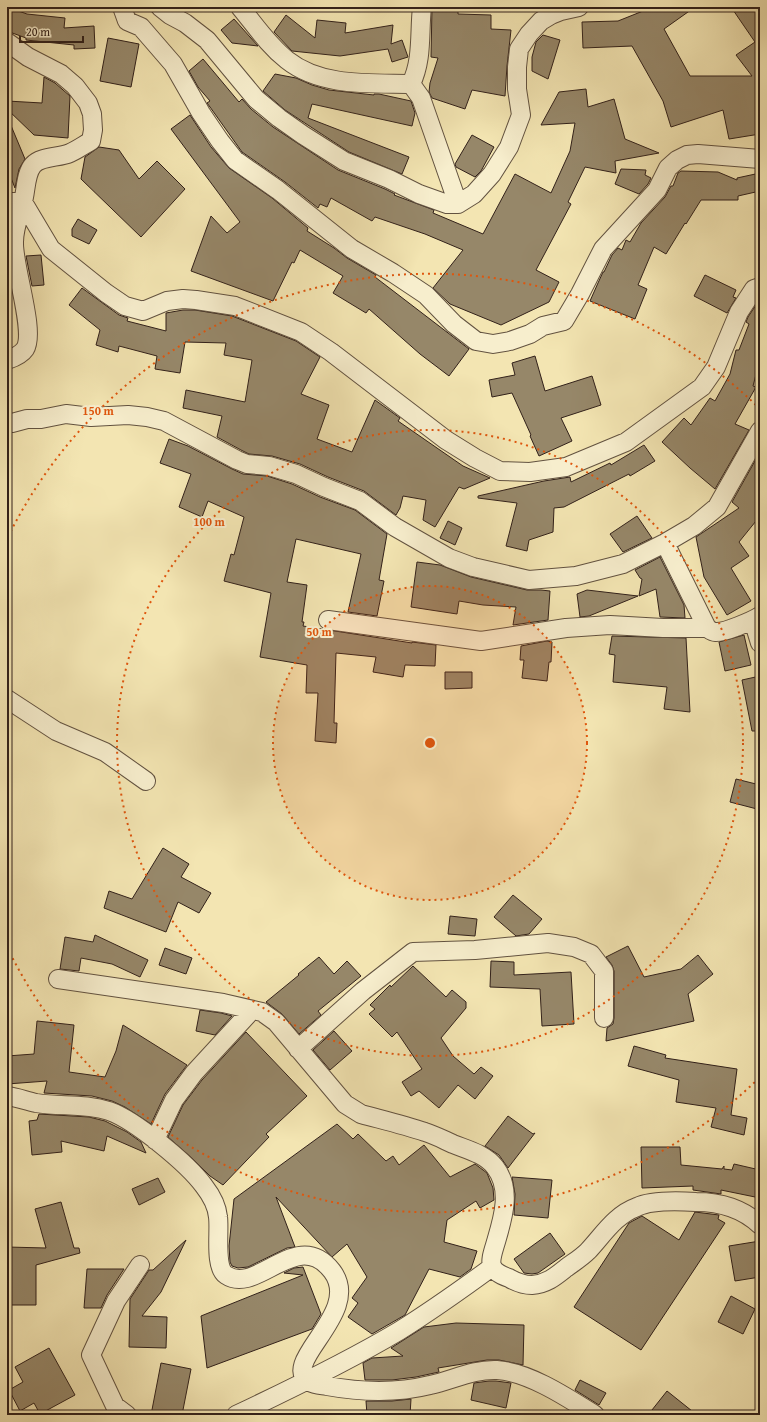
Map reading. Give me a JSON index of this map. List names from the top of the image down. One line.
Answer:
{"scale_bar":"20 m","rings":["150 m","100 m","50 m"]}
